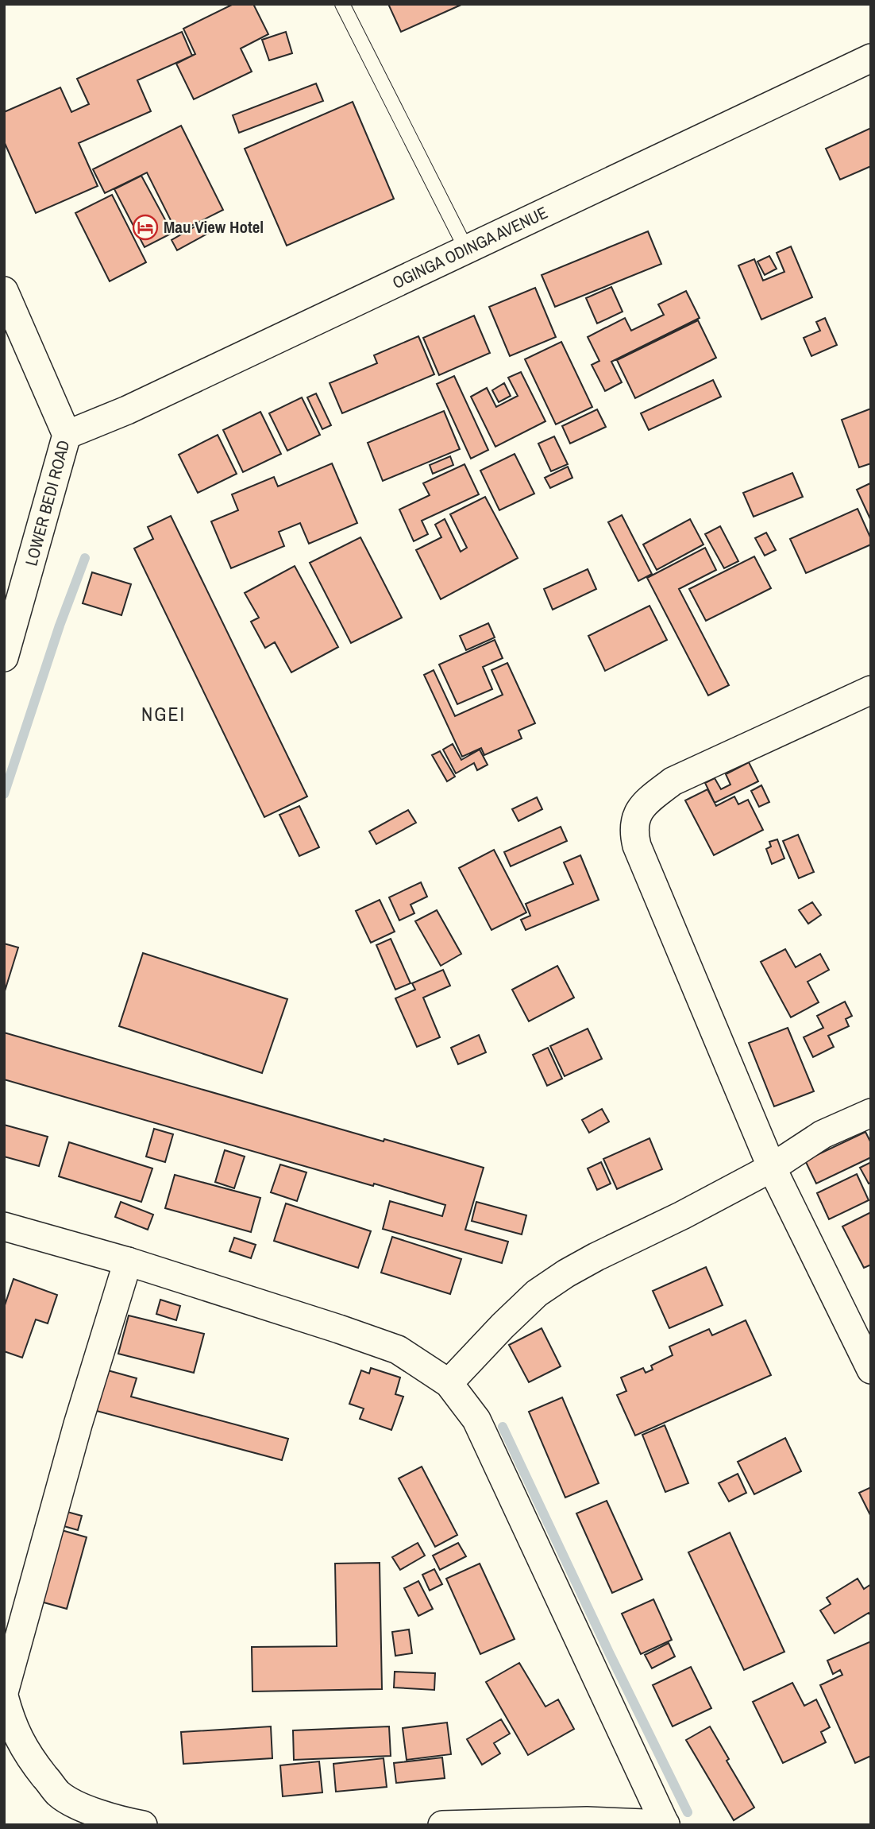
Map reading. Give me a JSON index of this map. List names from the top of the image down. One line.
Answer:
{"streets":{"street":["OGINGA ODINGA AVENUE","LOWER BEDI ROAD"]},"crossings":[["OGINGA ODINGA AVENUE","LOWER BEDI ROAD"]],"districts":["NGEI"],"places":{"hotel":["Mau View Hotel"]}}
